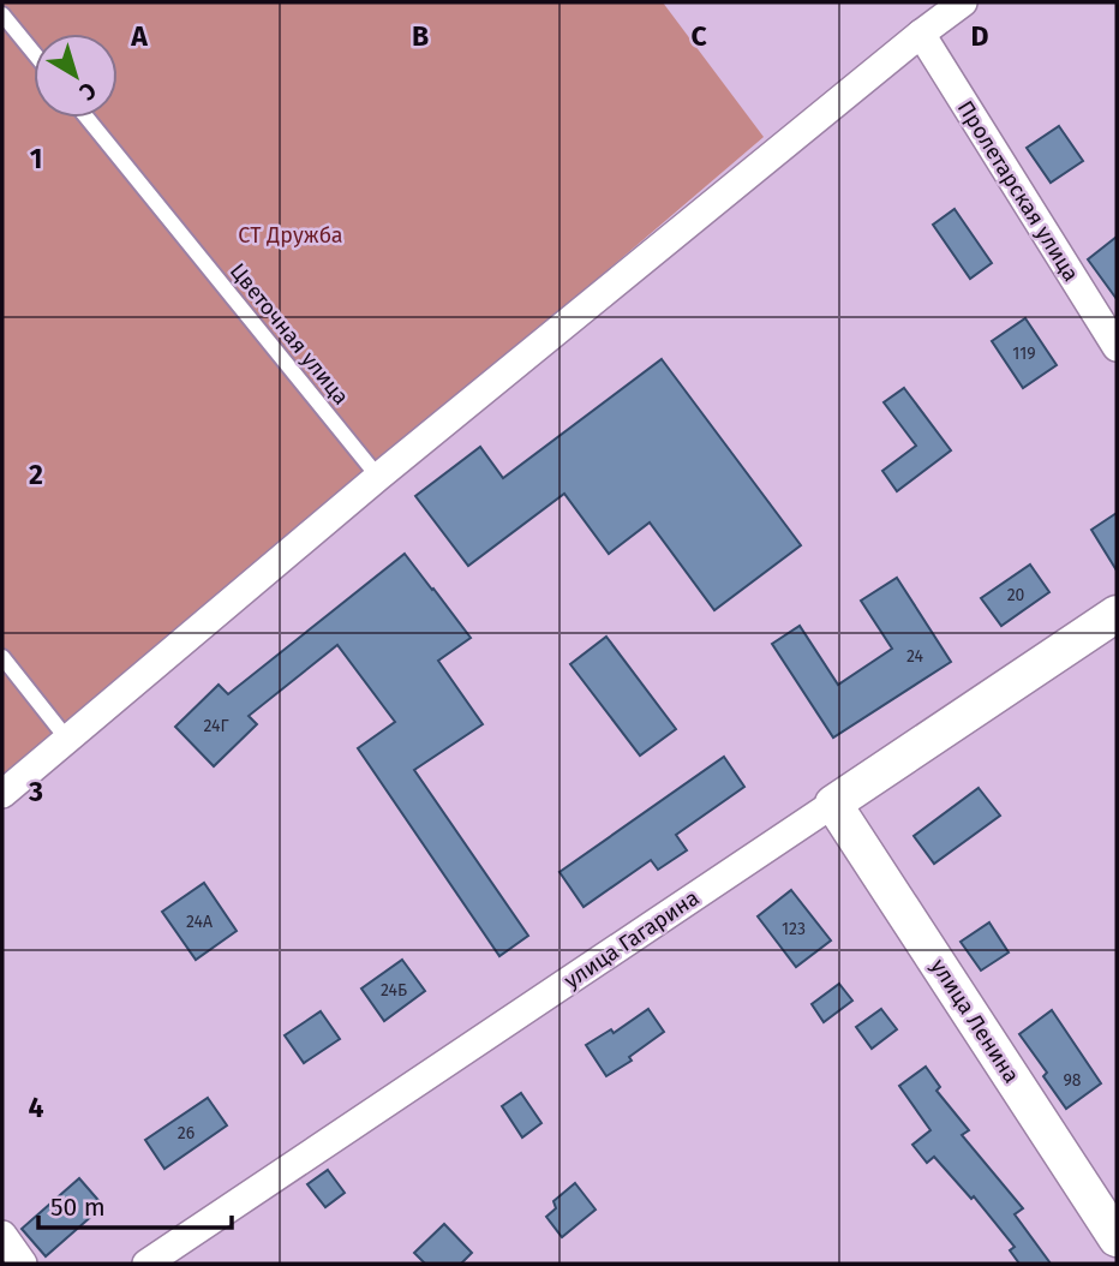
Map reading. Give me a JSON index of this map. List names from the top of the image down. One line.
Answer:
{"streets":{"street":["Пролетарская улица","улица Гагарина","улица Ленина"],"lane":["Цветочная улица"]},"crossings":[["улица Гагарина","улица Ленина"]],"parks":["СТ Дружба"],"house_numbers":["119","20","24","24Г","24А","123","24Б","98","26"],"scale_bar":"50 m","north":"bottom right","grid":{"columns":["A","B","C","D"],"rows":["1","2","3","4"]}}
